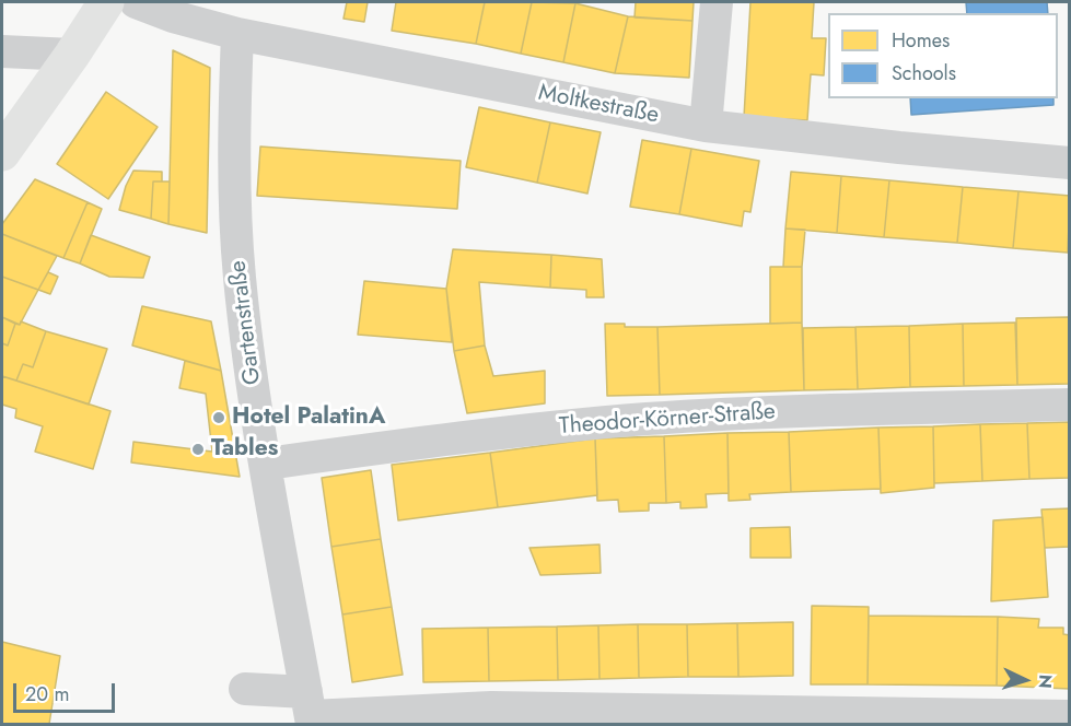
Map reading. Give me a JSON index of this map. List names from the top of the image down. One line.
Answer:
{"streets":{"street":["Moltkestraße","Gartenstraße","Theodor-Körner-Straße"]},"crossings":[["Moltkestraße","Gartenstraße"],["Gartenstraße","Theodor-Körner-Straße"]],"places":["Hotel PalatinA","Tables"],"legend":["Homes","Schools"],"scale_bar":"20 m","north":"right"}
